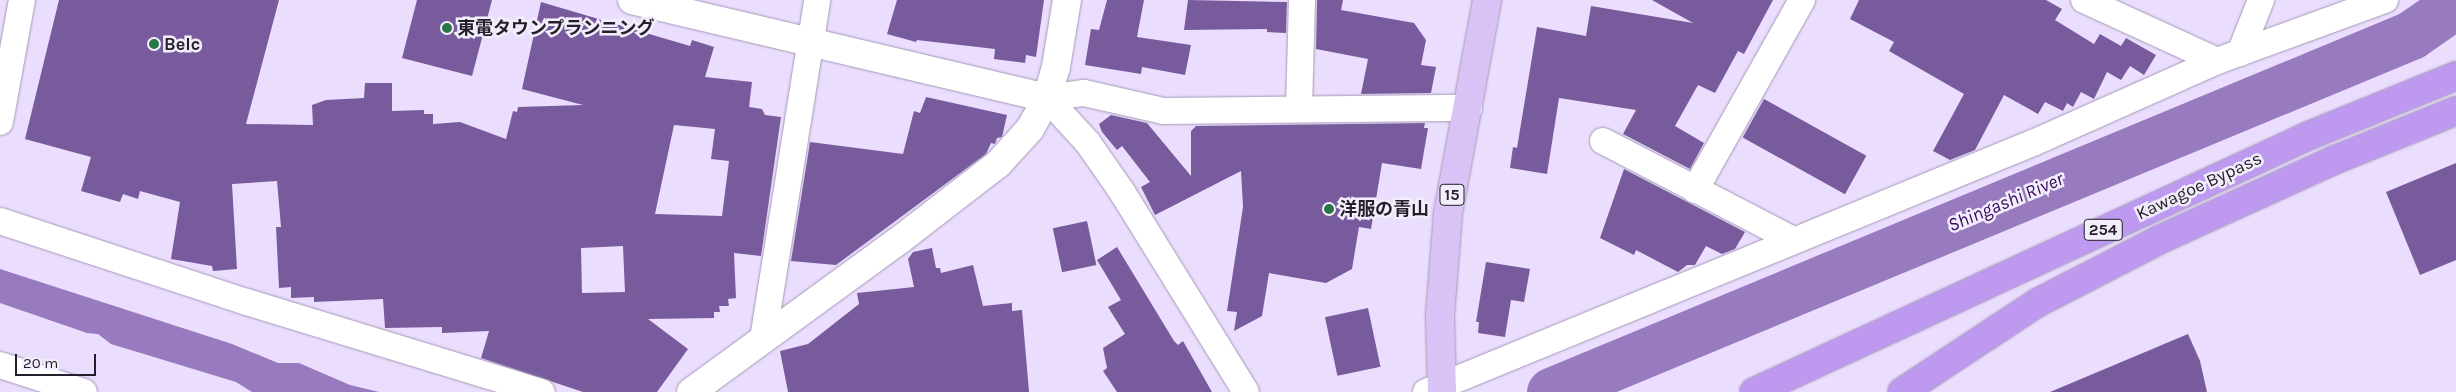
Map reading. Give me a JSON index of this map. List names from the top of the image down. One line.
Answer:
{"streets":{"highway":["Kawagoe Bypass","254"],"main road":["15"]},"water":["Shingashi River"],"places":["東電タウンプランニング","Belc","洋服の青山"],"scale_bar":"20 m"}
